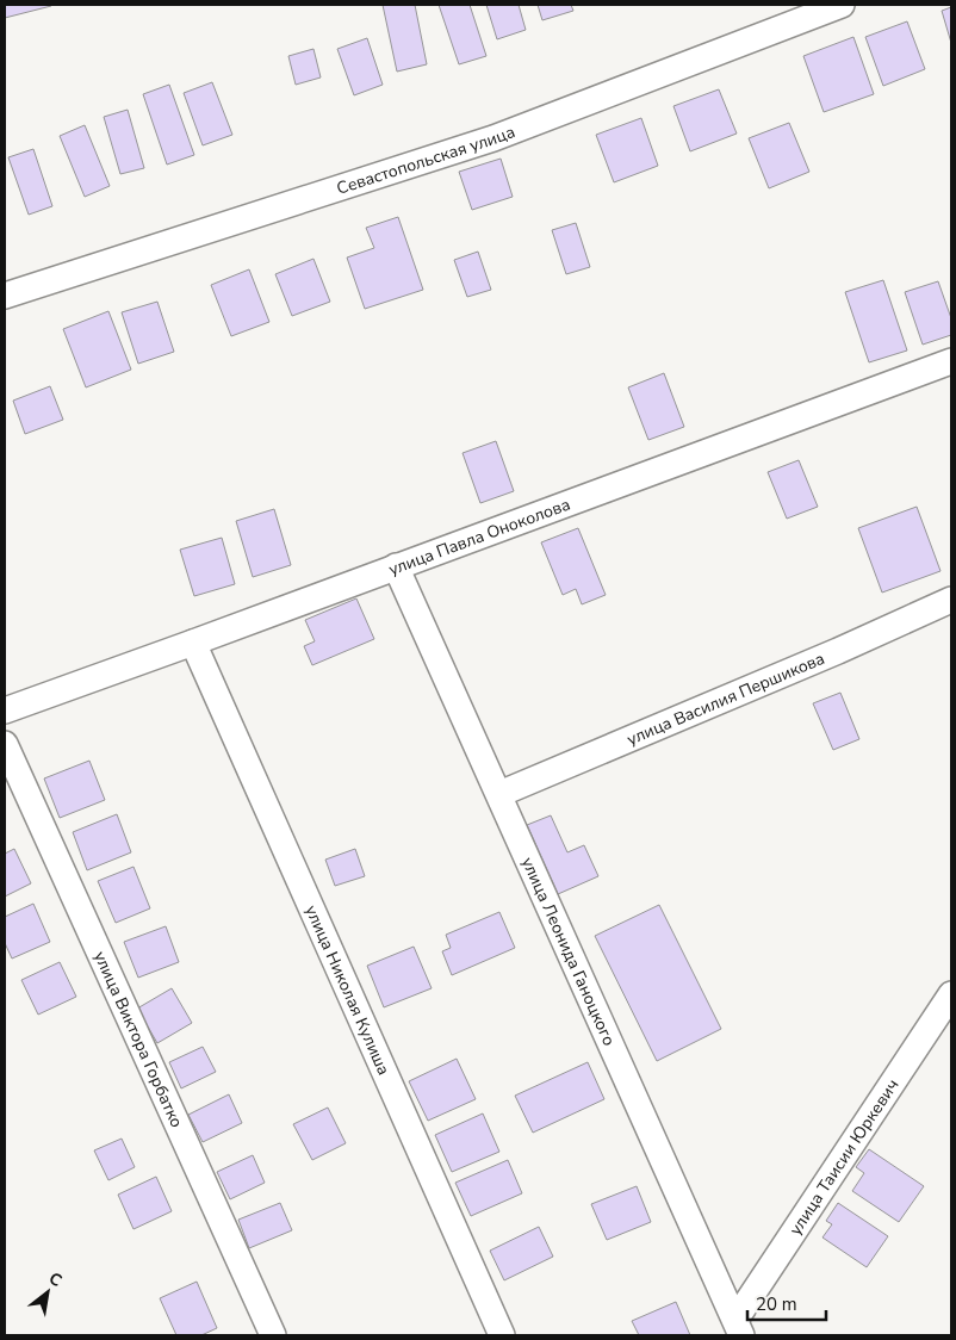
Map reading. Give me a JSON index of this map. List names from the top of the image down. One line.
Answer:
{"streets":{"street":["Севастопольская улица","улица Павла Оноколова","улица Василия Першикова","улица Леонида Ганоцкого","улица Николая Кулиша","улица Виктора Горбатко","улица Таисии Юркевич"]},"crossings":[["улица Павла Оноколова","улица Леонида Ганоцкого"],["улица Павла Оноколова","улица Николая Кулиша"],["улица Василия Першикова","улица Леонида Ганоцкого"],["улица Леонида Ганоцкого","улица Таисии Юркевич"]],"scale_bar":"20 m","north":"top right"}
